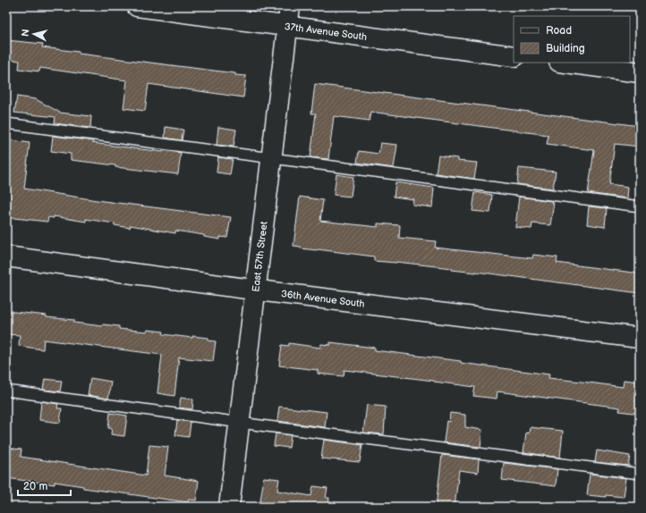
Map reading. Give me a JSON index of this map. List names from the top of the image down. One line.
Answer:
{"streets":{"street":["37th Avenue South","East 57th Street","36th Avenue South"]},"crossings":[["37th Avenue South","East 57th Street"],["East 57th Street","36th Avenue South"]],"legend":["Road","Building"],"scale_bar":"20 m","north":"left"}
